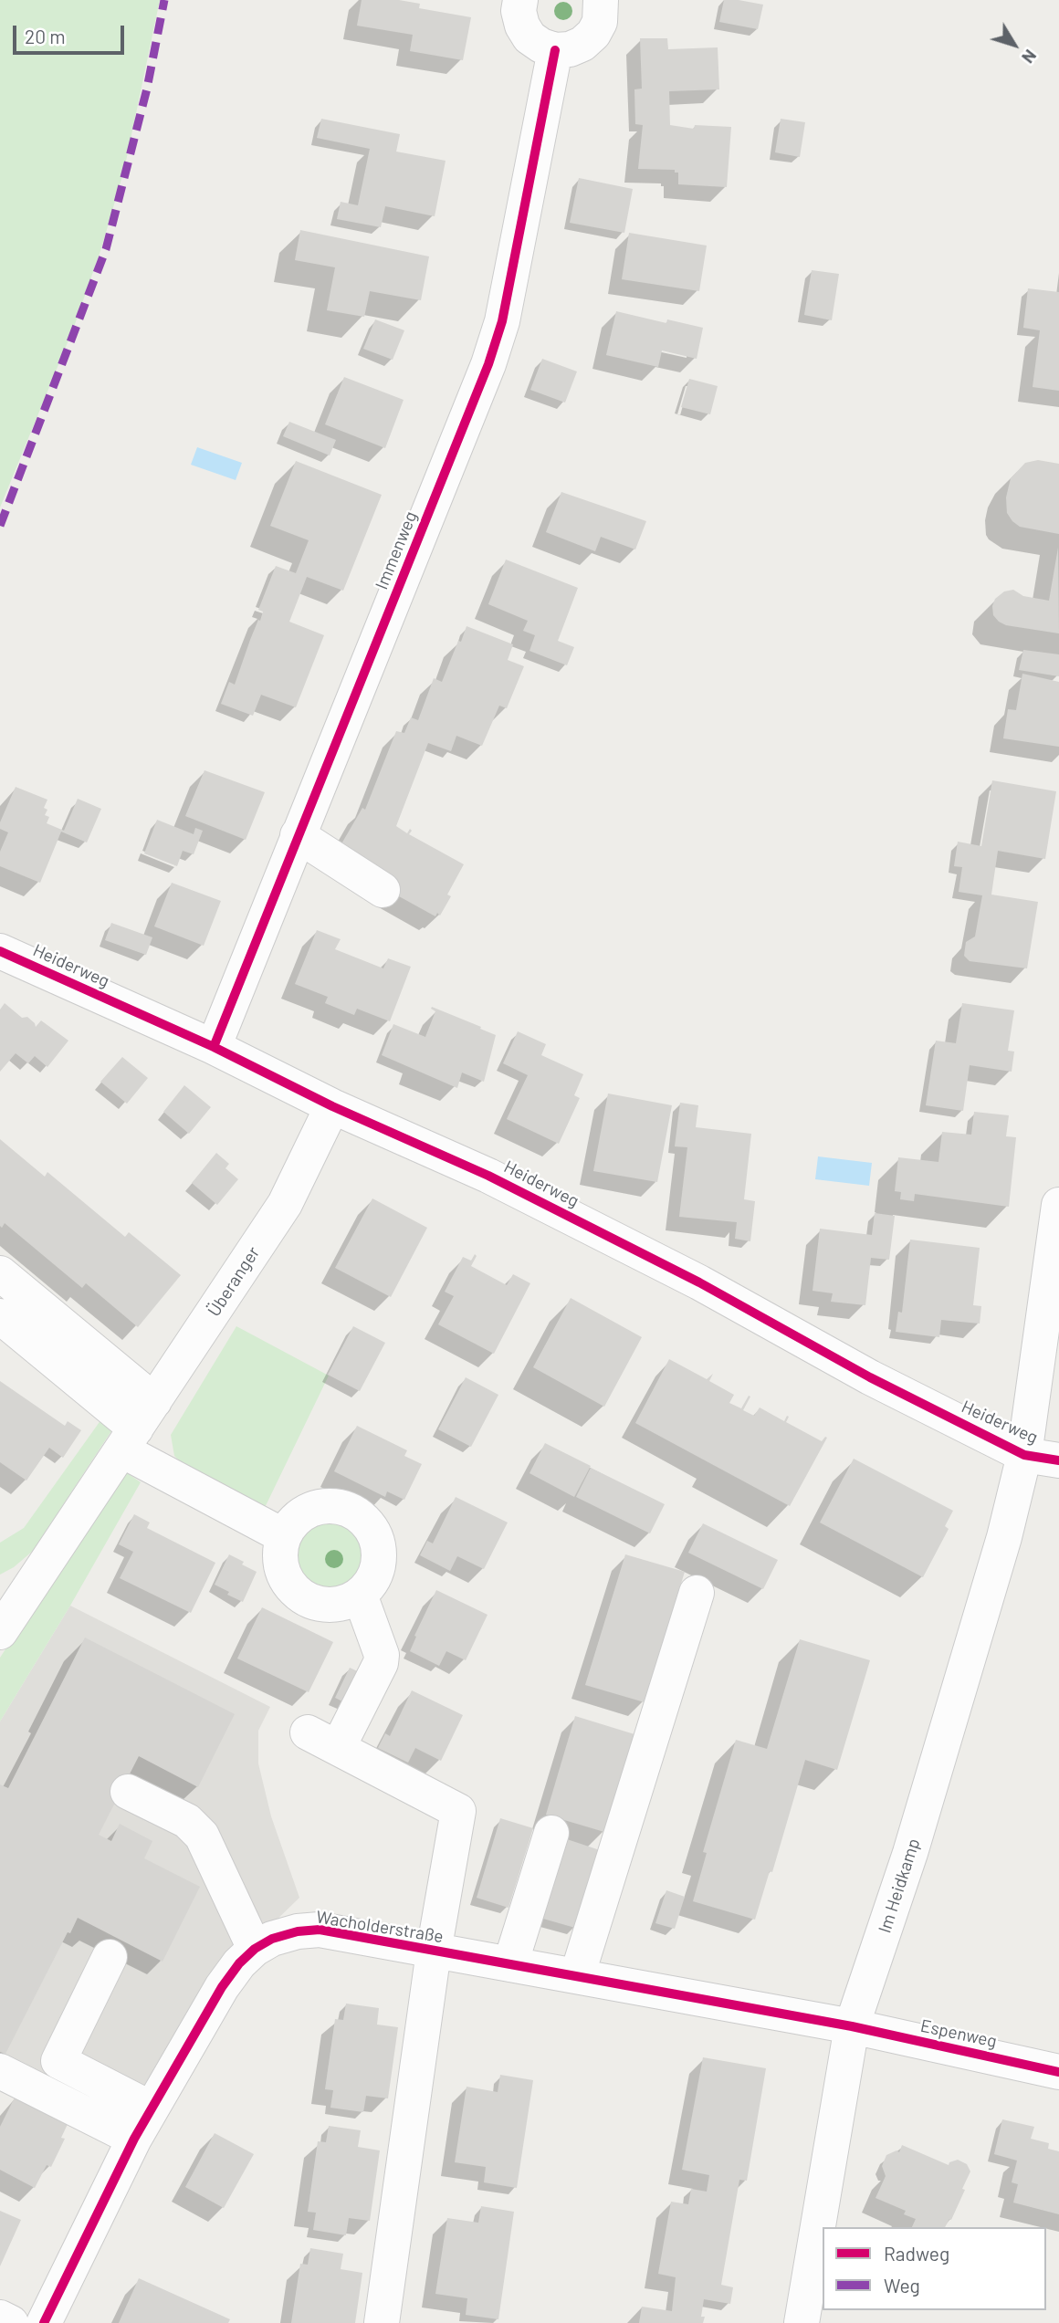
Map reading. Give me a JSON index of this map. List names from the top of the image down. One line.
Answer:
{"streets":{"street":["Immenweg","Heiderweg","Überanger","Im Heidkamp","Wacholderstraße","Espenweg"]},"crossings":[["Immenweg","Heiderweg"],["Heiderweg","Überanger"],["Heiderweg","Im Heidkamp"],["Im Heidkamp","Wacholderstraße"],["Im Heidkamp","Espenweg"],["Wacholderstraße","Espenweg"]],"legend":["Radweg","Weg"],"scale_bar":"20 m","north":"bottom right"}
